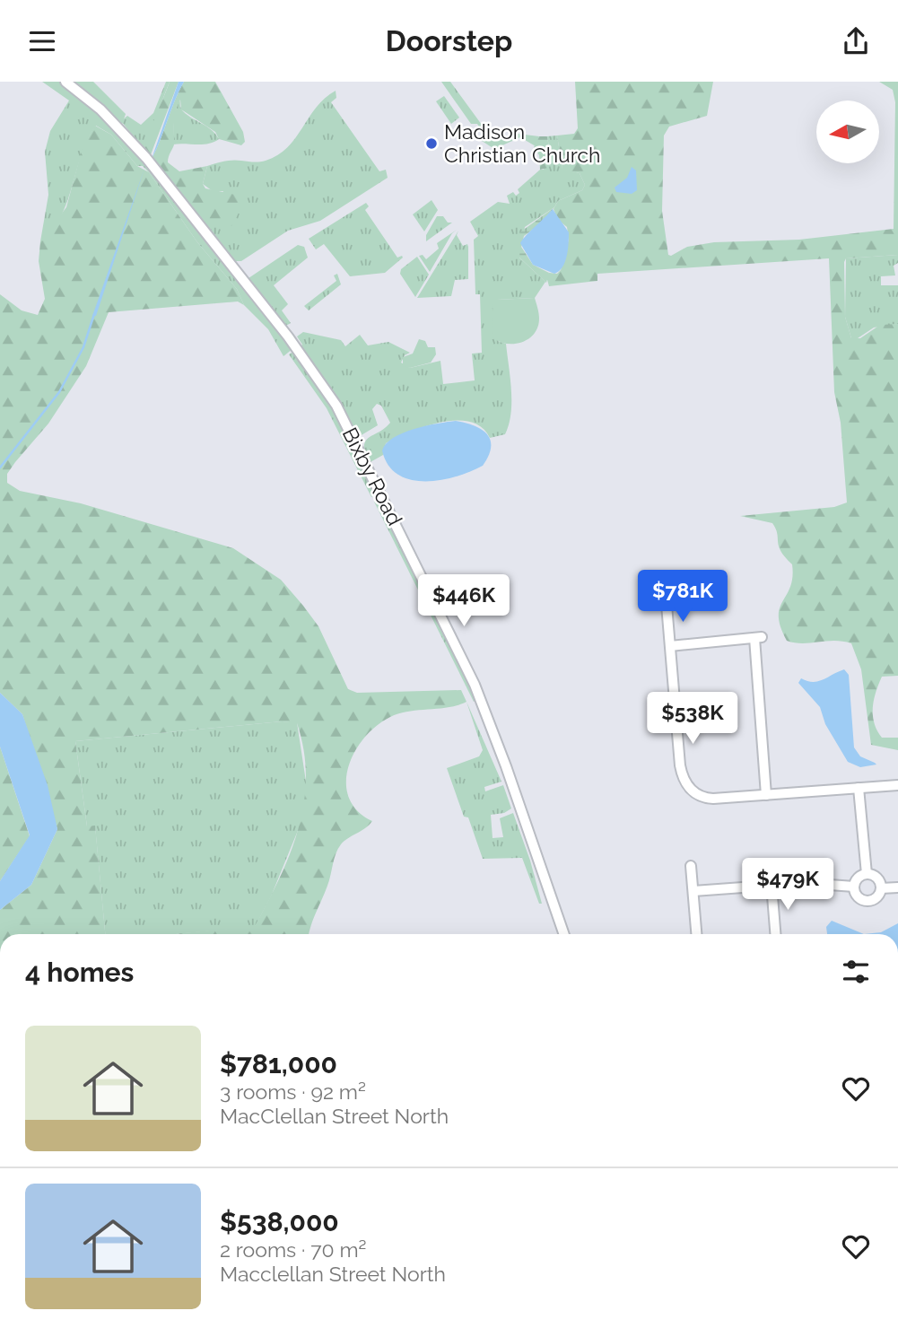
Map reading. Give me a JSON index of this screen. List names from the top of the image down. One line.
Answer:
{"streets":{"street":["Bixby Road"]},"places":["Madison Christian Church"],"north":"left","page":{"header":"Doorstep","price":["$781K","$446K","$538K","$479K"],"heading":"4 homes","list":[{"name":"$781,000","note":"3 rooms · 92 m² · MacClellan Street North"},{"name":"$538,000","note":"2 rooms · 70 m² · Macclellan Street North"}]}}
